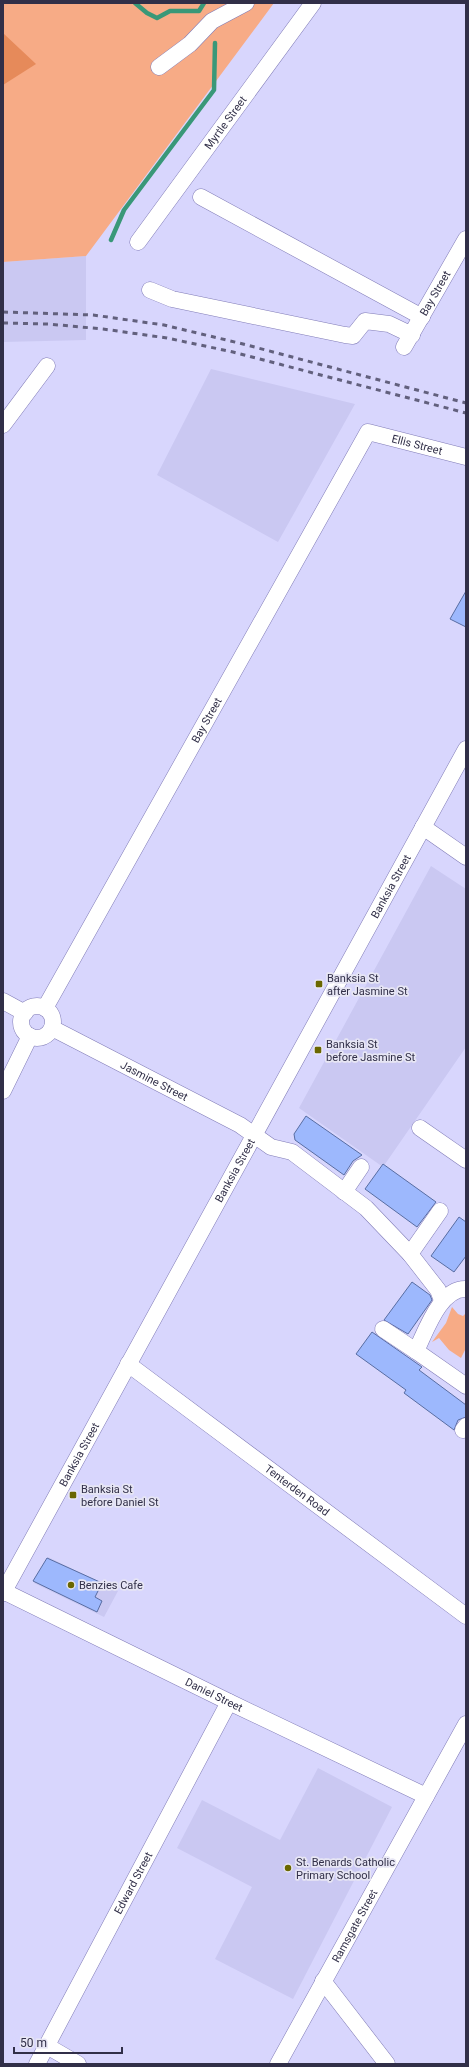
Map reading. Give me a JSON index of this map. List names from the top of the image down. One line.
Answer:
{"streets":{"street":["Myrtle Street","Bay Street","Ellis Street","Banksia Street","Jasmine Street","Tenterden Road","Daniel Street","Edward Street","Ramsgate Street"]},"crossings":[["Bay Street","Ellis Street"],["Bay Street","Jasmine Street"],["Banksia Street","Jasmine Street"],["Banksia Street","Tenterden Road"],["Banksia Street","Daniel Street"],["Daniel Street","Edward Street"],["Daniel Street","Ramsgate Street"]],"places":{"transit":["Banksia St after Jasmine St","Banksia St before Jasmine St","Banksia St before Daniel St"],"other":["Benzies Cafe","St. Benards Catholic Primary School"]},"scale_bar":"50 m"}
